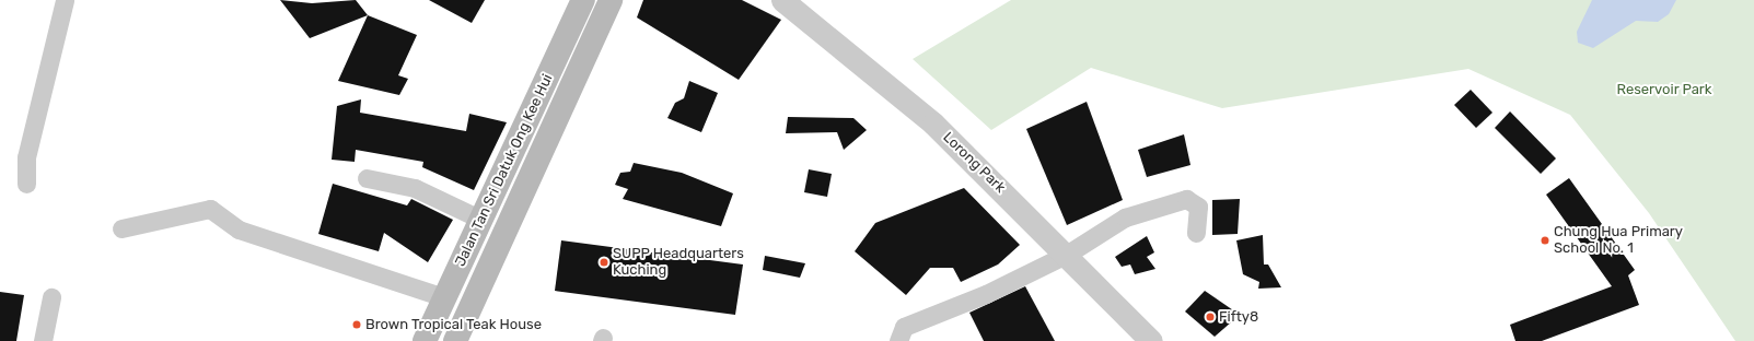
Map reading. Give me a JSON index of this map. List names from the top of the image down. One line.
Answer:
{"streets":{"main road":["Jalan Tan Sri Datuk Ong Kee Hui"],"street":["Lorong Park"]},"parks":["Reservoir Park"],"places":["Chung Hua Primary School No. 1","SUPP Headquarters Kuching","Fifty8","Brown Tropical Teak House"]}
